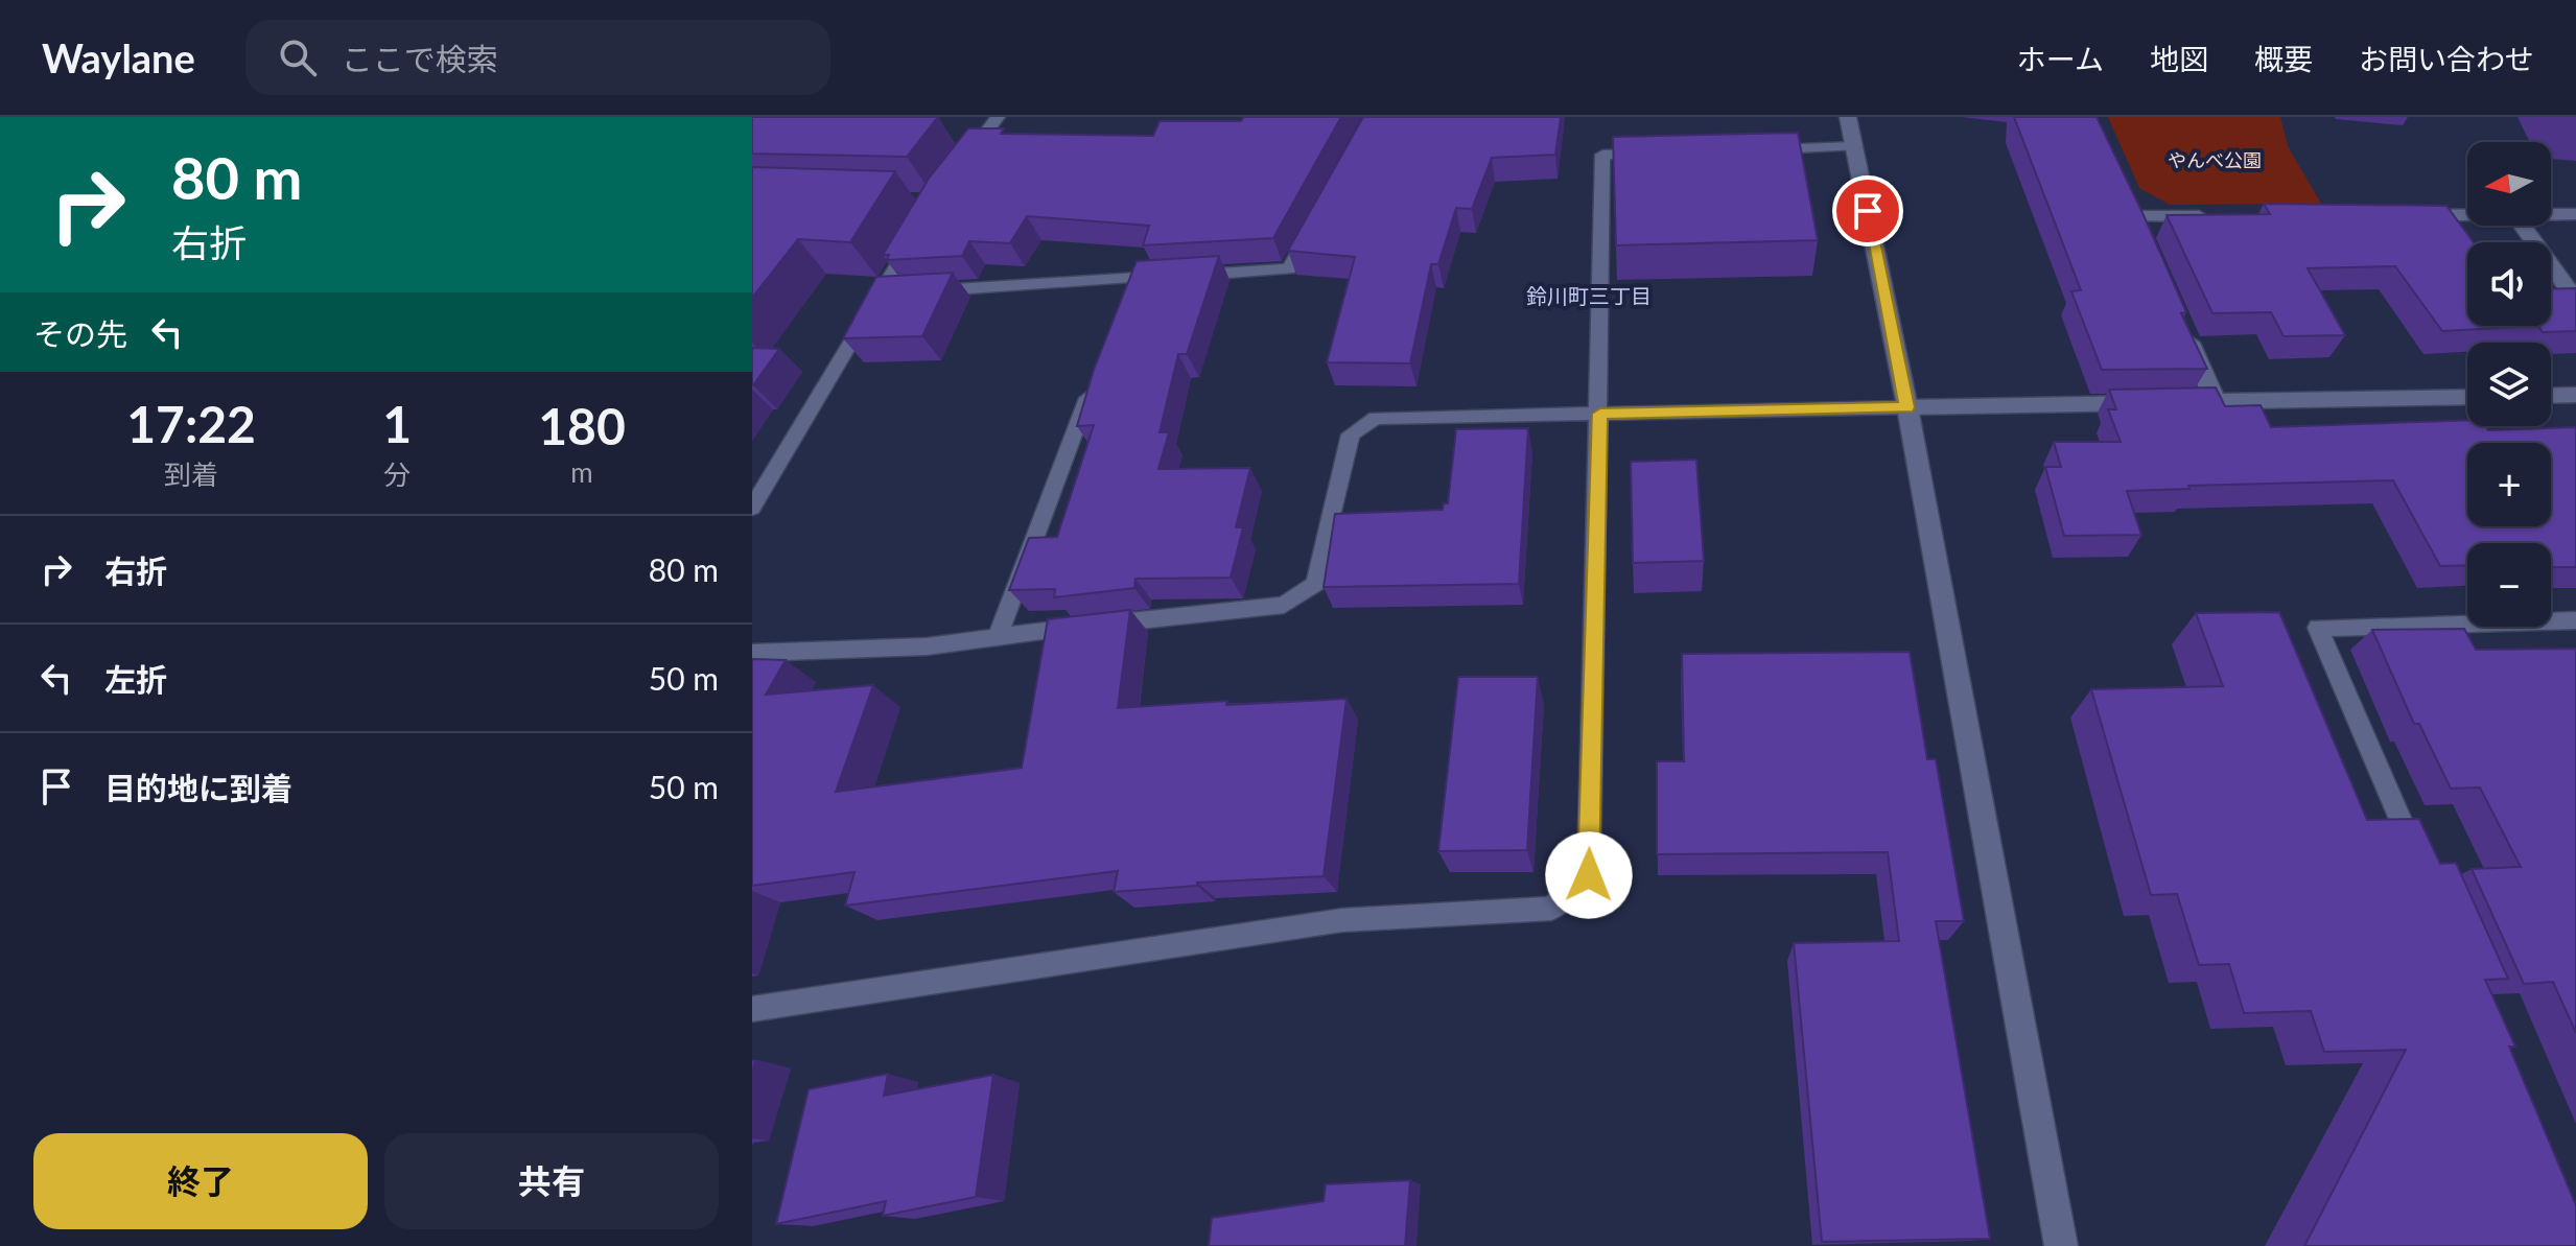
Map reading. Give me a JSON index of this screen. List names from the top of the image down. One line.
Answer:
{"districts":["鈴川町三丁目"],"parks":["やんべ公園"],"north":"left","page":{"header":"Waylane","search":"ここで検索","nav":["ホーム","地図","概要","お問い合わせ"],"turn":["80 m","右折"],"map_buttons":["+","−"],"then":"その先","eta":["17:22","到着","1","分","180","m"],"list":[{"name":"右折","value":"80 m"},{"name":"左折","value":"50 m"},{"name":"目的地に到着","value":"50 m"}],"buttons":["終了","共有"]}}
